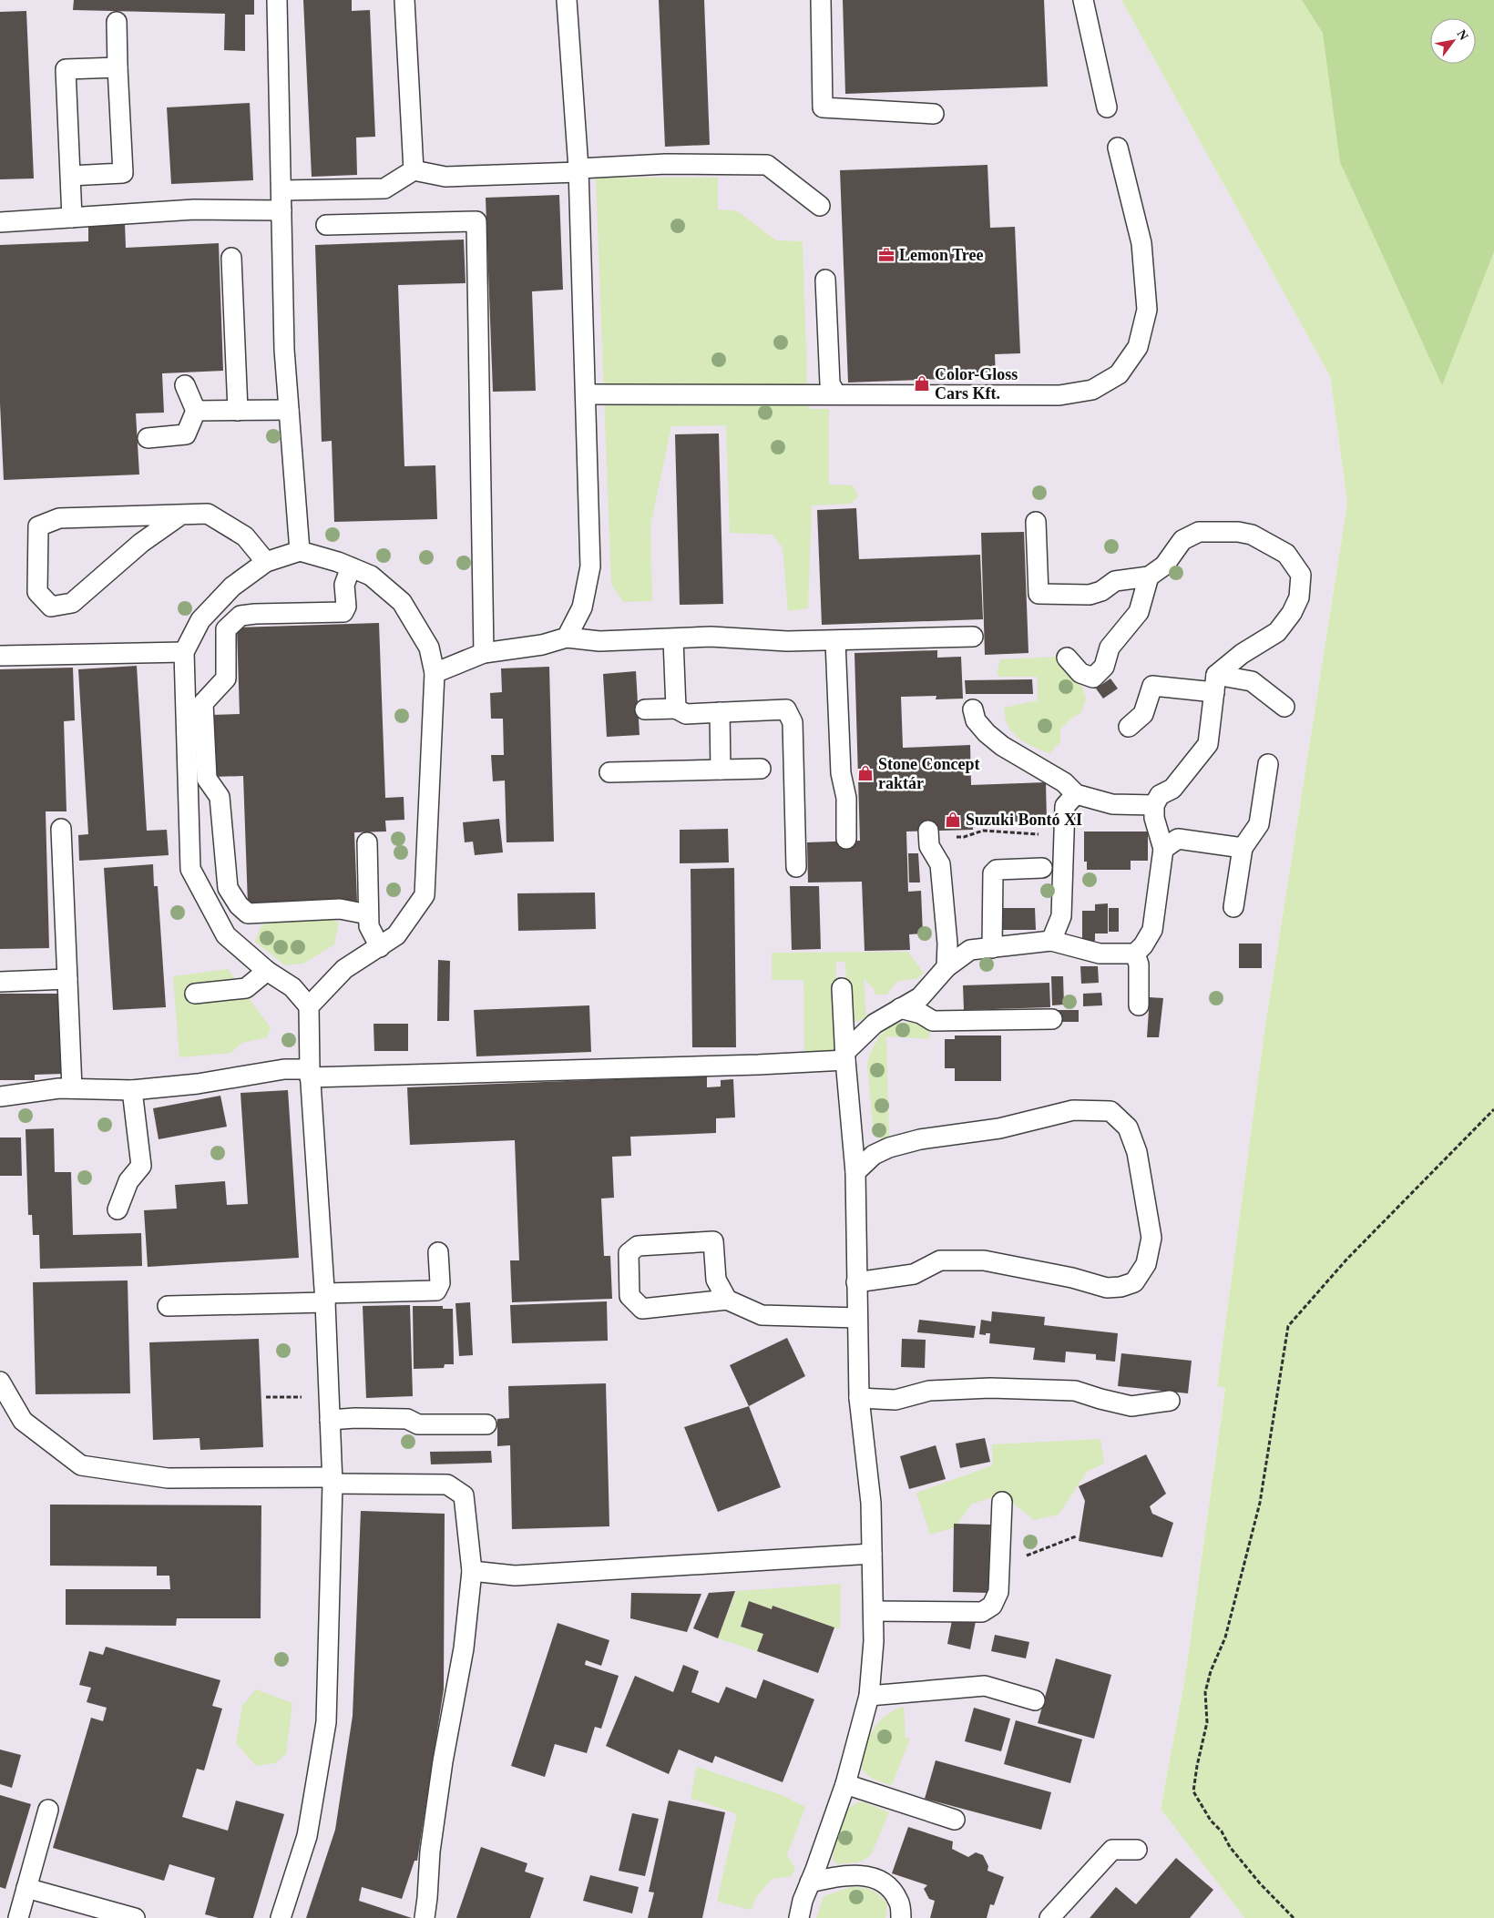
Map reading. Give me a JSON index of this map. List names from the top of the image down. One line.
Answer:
{"places":{"office":["Lemon Tree"],"shop":["Color-Gloss Cars Kft.","Stone Concept raktár","Suzuki Bontó XI"]},"north":"top right"}
